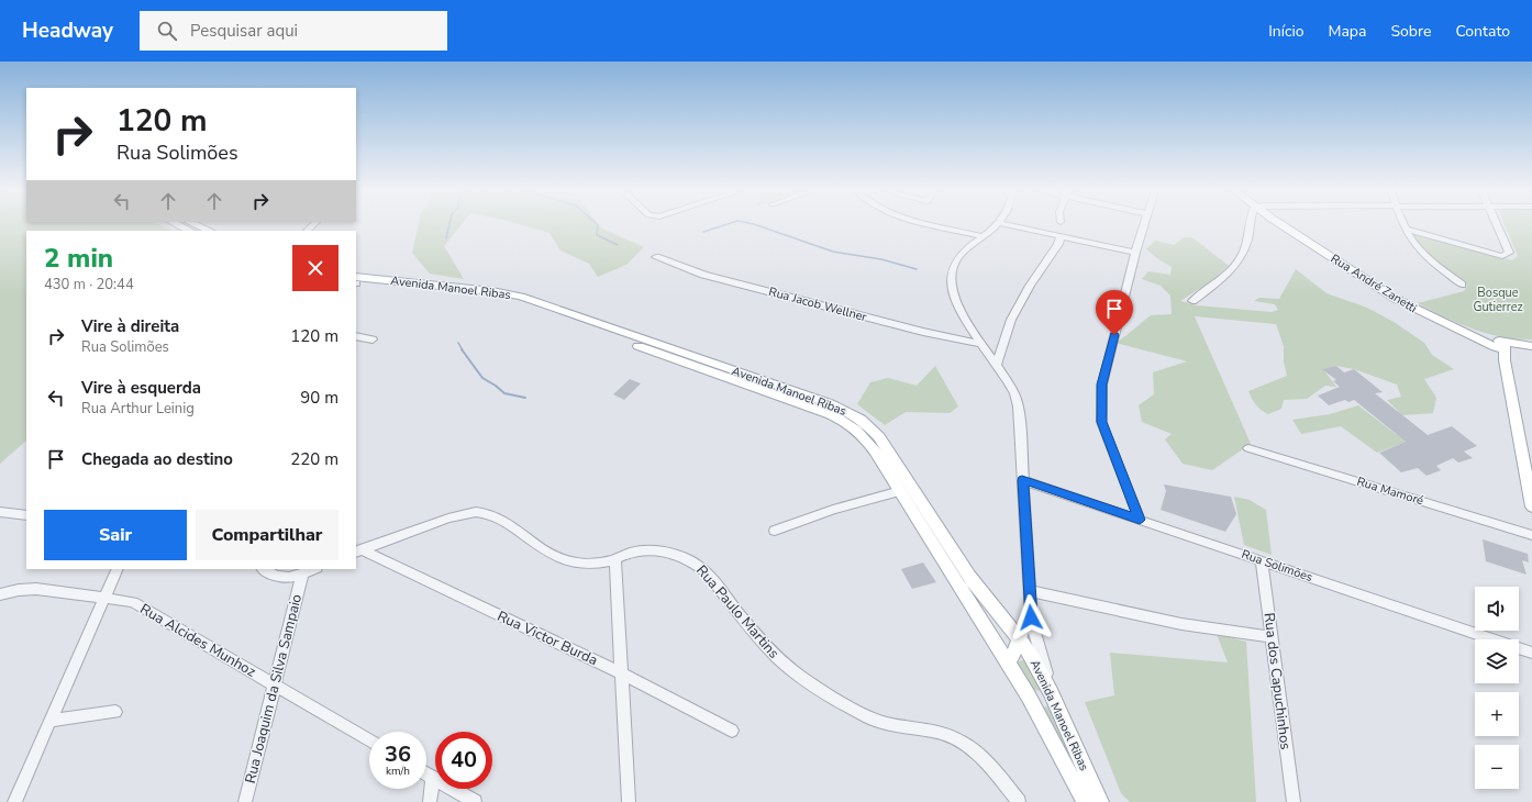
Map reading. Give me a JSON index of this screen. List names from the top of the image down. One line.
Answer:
{"streets":{"main road":["Rua André Zanetti","Avenida Manoel Ribas"],"street":["Rua Jacob Wellner","Rua Mamoré","Rua Solimões","Rua Paulo Martins","Rua Victor Burda","Rua Alcides Munhoz","Rua dos Capuchinhos","Rua Joaquim da Silva Sampaio"]},"crossings":[["Rua Solimões","Rua dos Capuchinhos"],["Rua Paulo Martins","Rua Victor Burda"],["Rua Alcides Munhoz","Rua Joaquim da Silva Sampaio"]],"parks":["Bosque Gutierrez"],"page":{"header":"Headway","search":"Pesquisar aqui","nav":["Início","Mapa","Sobre","Contato"],"turn":["120 m","Rua Solimões"],"heading":["2 min","430 m · 20:44"],"list":[{"name":"Vire à direita","note":"Rua Solimões","value":"120 m"},{"name":"Vire à esquerda","note":"Rua Arthur Leinig","value":"90 m"},{"name":"Chegada ao destino","value":"220 m"}],"buttons":["Sair","Compartilhar"],"map_buttons":["+","−"],"speed":"36 km/h","limit":"40"}}
